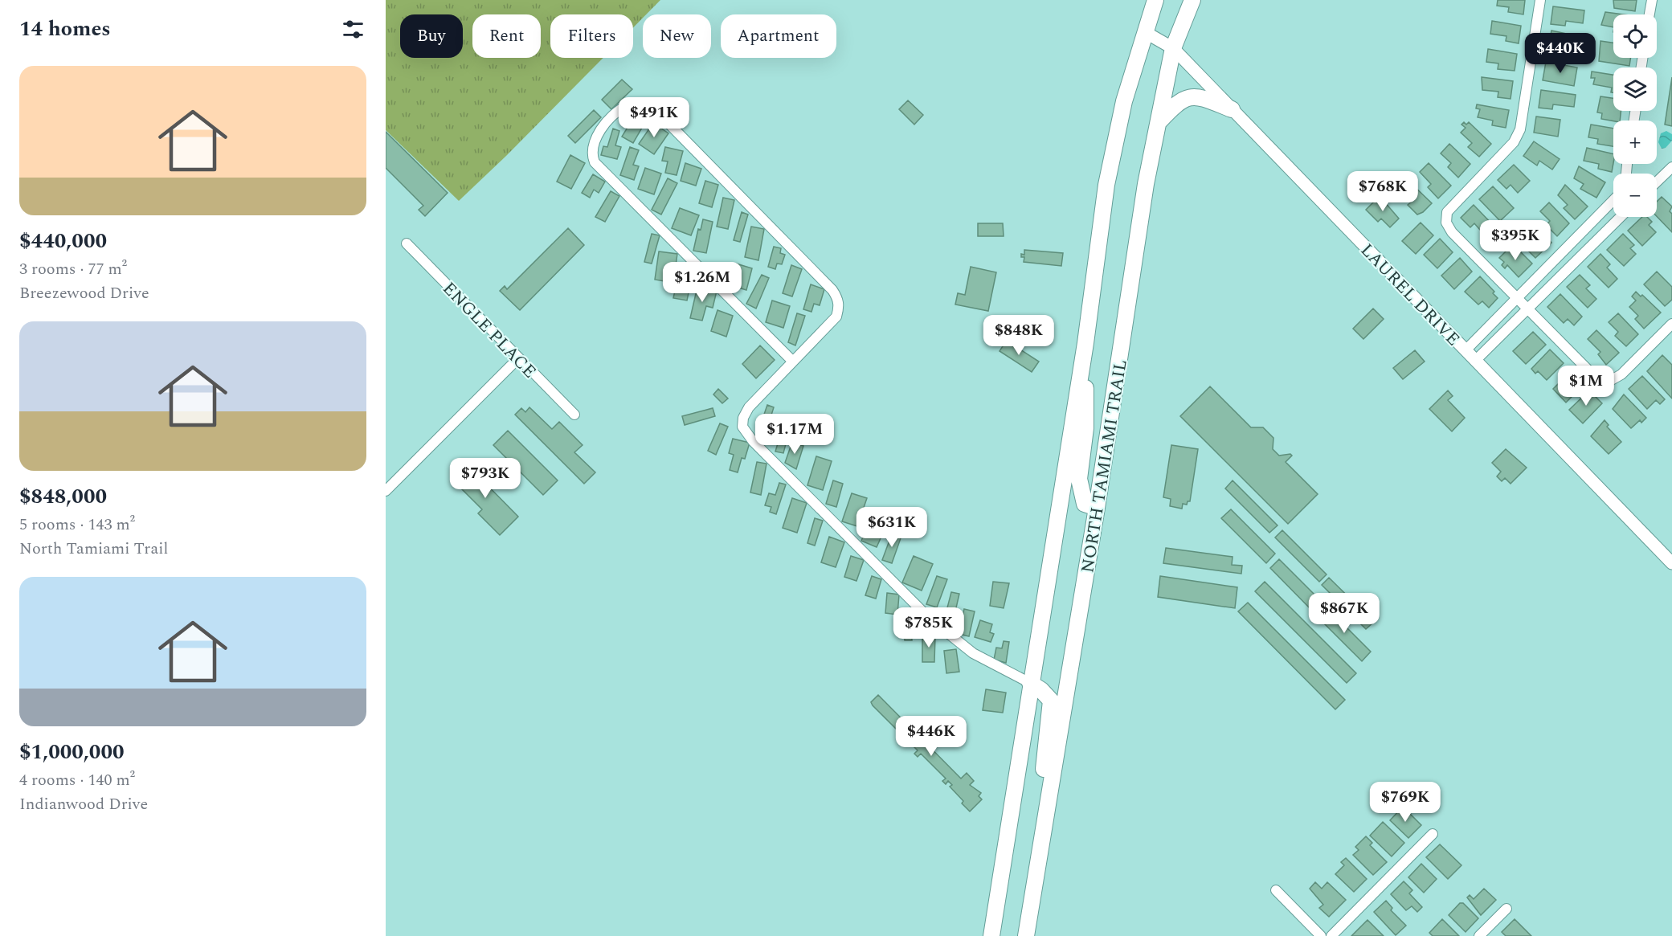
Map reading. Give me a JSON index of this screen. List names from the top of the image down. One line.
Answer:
{"streets":{"main road":["NORTH TAMIAMI TRAIL"],"street":["LAUREL DRIVE","ENGLE PLACE"]},"crossings":[["LAUREL DRIVE","NORTH TAMIAMI TRAIL"]],"page":{"heading":"14 homes","map_buttons":["+","−"],"chip":["Buy","Rent","Filters","New","Apartment"],"price":["$440K","$491K","$768K","$395K","$1.26M","$848K","$1M","$1.17M","$793K","$631K","$867K","$785K","$446K","$769K"],"list":[{"name":"$440,000","note":"3 rooms · 77 m² · Breezewood Drive"},{"name":"$848,000","note":"5 rooms · 143 m² · North Tamiami Trail"},{"name":"$1,000,000","note":"4 rooms · 140 m² · Indianwood Drive"}]}}
